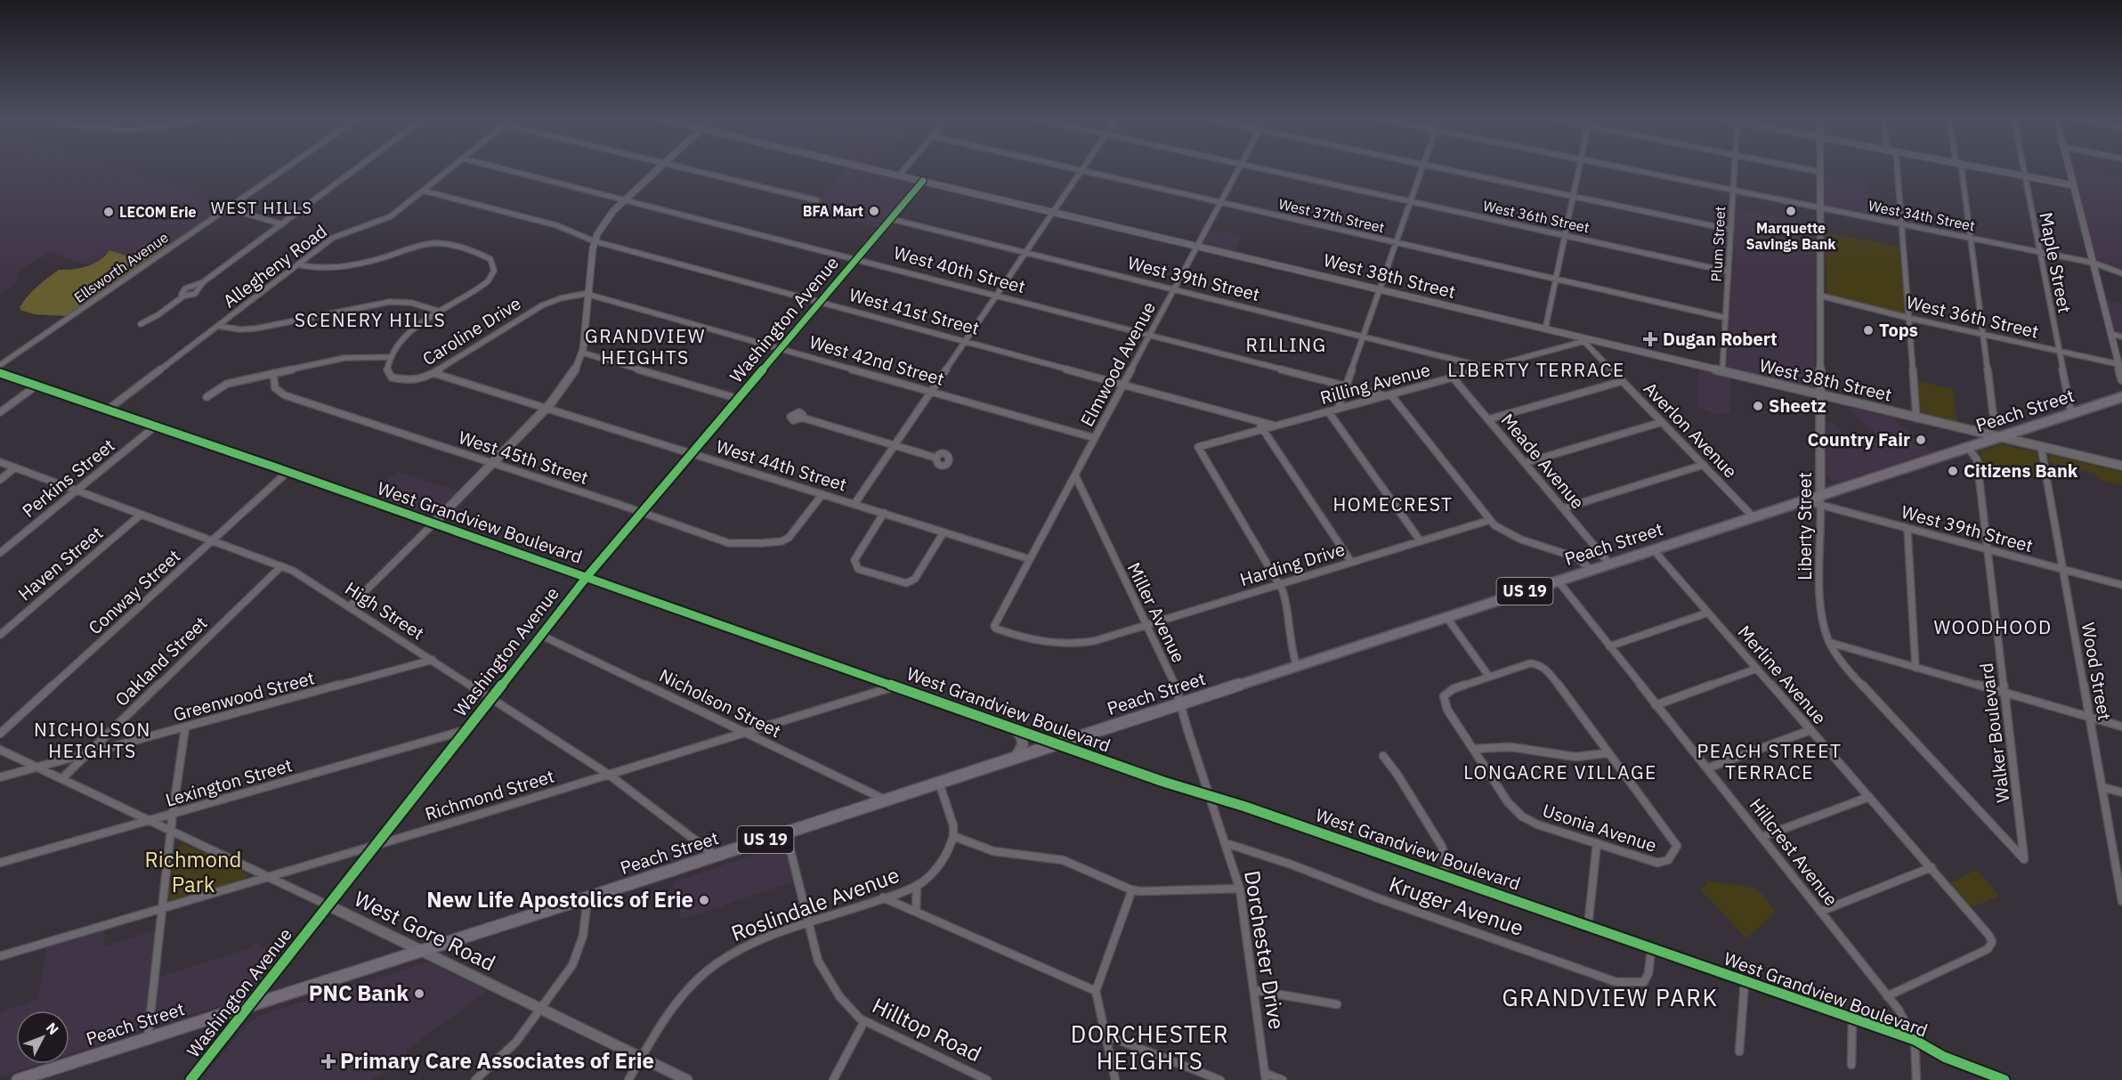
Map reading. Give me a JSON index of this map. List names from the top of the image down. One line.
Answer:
{"streets":{"main road":["Peach Street","US 19"],"street":["West 37th Street","West 34th Street","West 36th Street","Plum Street","Maple Street","Allegheny Road","Ellsworth Avenue","West 40th Street","West 38th Street","West 39th Street","West 41st Street","Washington Avenue","Caroline Drive","West 42nd Street","Elmwood Avenue","Rilling Avenue","Averlon Avenue","West 45th Street","Meade Avenue","West 44th Street","Perkins Street","West Grandview Boulevard","Liberty Street","Haven Street","Harding Drive","Conway Street","High Street","Miller Avenue","Oakland Street","Wood Street","Merline Avenue","Greenwood Street","Nicholson Street","Walker Boulevard","Lexington Street","Richmond Street","Usonia Avenue","Hillcrest Avenue","Roslindale Avenue","Kruger Avenue","West Gore Road","Dorchester Drive","Hilltop Road"]},"crossings":[["West 37th Street","Plum Street"],["West 37th Street","Elmwood Avenue"],["West 34th Street","Plum Street"],["West 34th Street","Maple Street"],["West 34th Street","Liberty Street"],["West 36th Street","Plum Street"],["West 36th Street","Maple Street"],["West 36th Street","Liberty Street"],["Plum Street","West 38th Street"],["Maple Street","Peach Street"],["Allegheny Road","West 41st Street"],["Allegheny Road","West Grandview Boulevard"],["West 40th Street","Washington Avenue"],["West 40th Street","Elmwood Avenue"],["West 40th Street","Rilling Avenue"],["West 38th Street","Washington Avenue"],["West 38th Street","Elmwood Avenue"],["West 38th Street","Rilling Avenue"],["West 38th Street","Peach Street"],["West 38th Street","Averlon Avenue"],["West 38th Street","Liberty Street"],["West 38th Street","Wood Street"],["West 39th Street","Washington Avenue"],["West 39th Street","Elmwood Avenue"],["West 39th Street","Rilling Avenue"],["West 39th Street","Peach Street"],["West 39th Street","Liberty Street"],["West 39th Street","Wood Street"],["West 39th Street","Walker Boulevard"],["West 41st Street","Washington Avenue"],["West 41st Street","Elmwood Avenue"],["West 41st Street","Rilling Avenue"],["Washington Avenue","West 42nd Street"],["Washington Avenue","Peach Street"],["Washington Avenue","West 45th Street"],["Washington Avenue","West 44th Street"],["Washington Avenue","West Grandview Boulevard"],["Washington Avenue","High Street"],["Washington Avenue","Nicholson Street"],["Washington Avenue","Lexington Street"],["Washington Avenue","Richmond Street"],["Washington Avenue","West Gore Road"],["Caroline Drive","West 42nd Street"],["Caroline Drive","West 44th Street"],["West 42nd Street","Elmwood Avenue"],["Elmwood Avenue","West 44th Street"],["Elmwood Avenue","Harding Drive"],["Elmwood Avenue","Miller Avenue"],["Rilling Avenue","Averlon Avenue"],["Rilling Avenue","Meade Avenue"],["Rilling Avenue","Harding Drive"],["Peach Street","Averlon Avenue"],["Peach Street","Meade Avenue"],["Peach Street","West Grandview Boulevard"],["Peach Street","Liberty Street"],["Peach Street","High Street"],["Peach Street","Miller Avenue"],["Peach Street","Merline Avenue"],["Peach Street","Nicholson Street"],["Peach Street","Walker Boulevard"],["Peach Street","Hillcrest Avenue"],["Peach Street","West Gore Road"],["Peach Street","Hilltop Road"],["Perkins Street","West Grandview Boulevard"],["Perkins Street","High Street"],["West Grandview Boulevard","Conway Street"],["West Grandview Boulevard","Miller Avenue"],["West Grandview Boulevard","Richmond Street"],["West Grandview Boulevard","Hillcrest Avenue"],["West Grandview Boulevard","Kruger Avenue"],["West Grandview Boulevard","Dorchester Drive"],["Liberty Street","Walker Boulevard"],["Haven Street","High Street"],["Harding Drive","Miller Avenue"],["Conway Street","High Street"],["High Street","Oakland Street"],["High Street","Greenwood Street"],["High Street","Richmond Street"],["Miller Avenue","Dorchester Drive"],["Oakland Street","Greenwood Street"],["Oakland Street","West Gore Road"],["Merline Avenue","Hillcrest Avenue"],["Greenwood Street","West Gore Road"],["Nicholson Street","Richmond Street"],["Lexington Street","West Gore Road"],["Richmond Street","West Gore Road"],["Roslindale Avenue","West Gore Road"],["Roslindale Avenue","Hilltop Road"],["Kruger Avenue","Dorchester Drive"]],"districts":["WEST HILLS","SCENERY HILLS","GRANDVIEW HEIGHTS","RILLING","LIBERTY TERRACE","HOMECREST","WOODHOOD","NICHOLSON HEIGHTS","PEACH STREET TERRACE","LONGACRE VILLAGE","GRANDVIEW PARK","DORCHESTER HEIGHTS"],"parks":["Richmond Park"],"places":{"other":["BFA Mart","Marquette Savings Bank","LECOM Erie","Tops","Sheetz","Country Fair","Citizens Bank","New Life Apostolics of Erie","PNC Bank"],"health":["Dugan Robert","Primary Care Associates of Erie"]},"north":"top right"}
